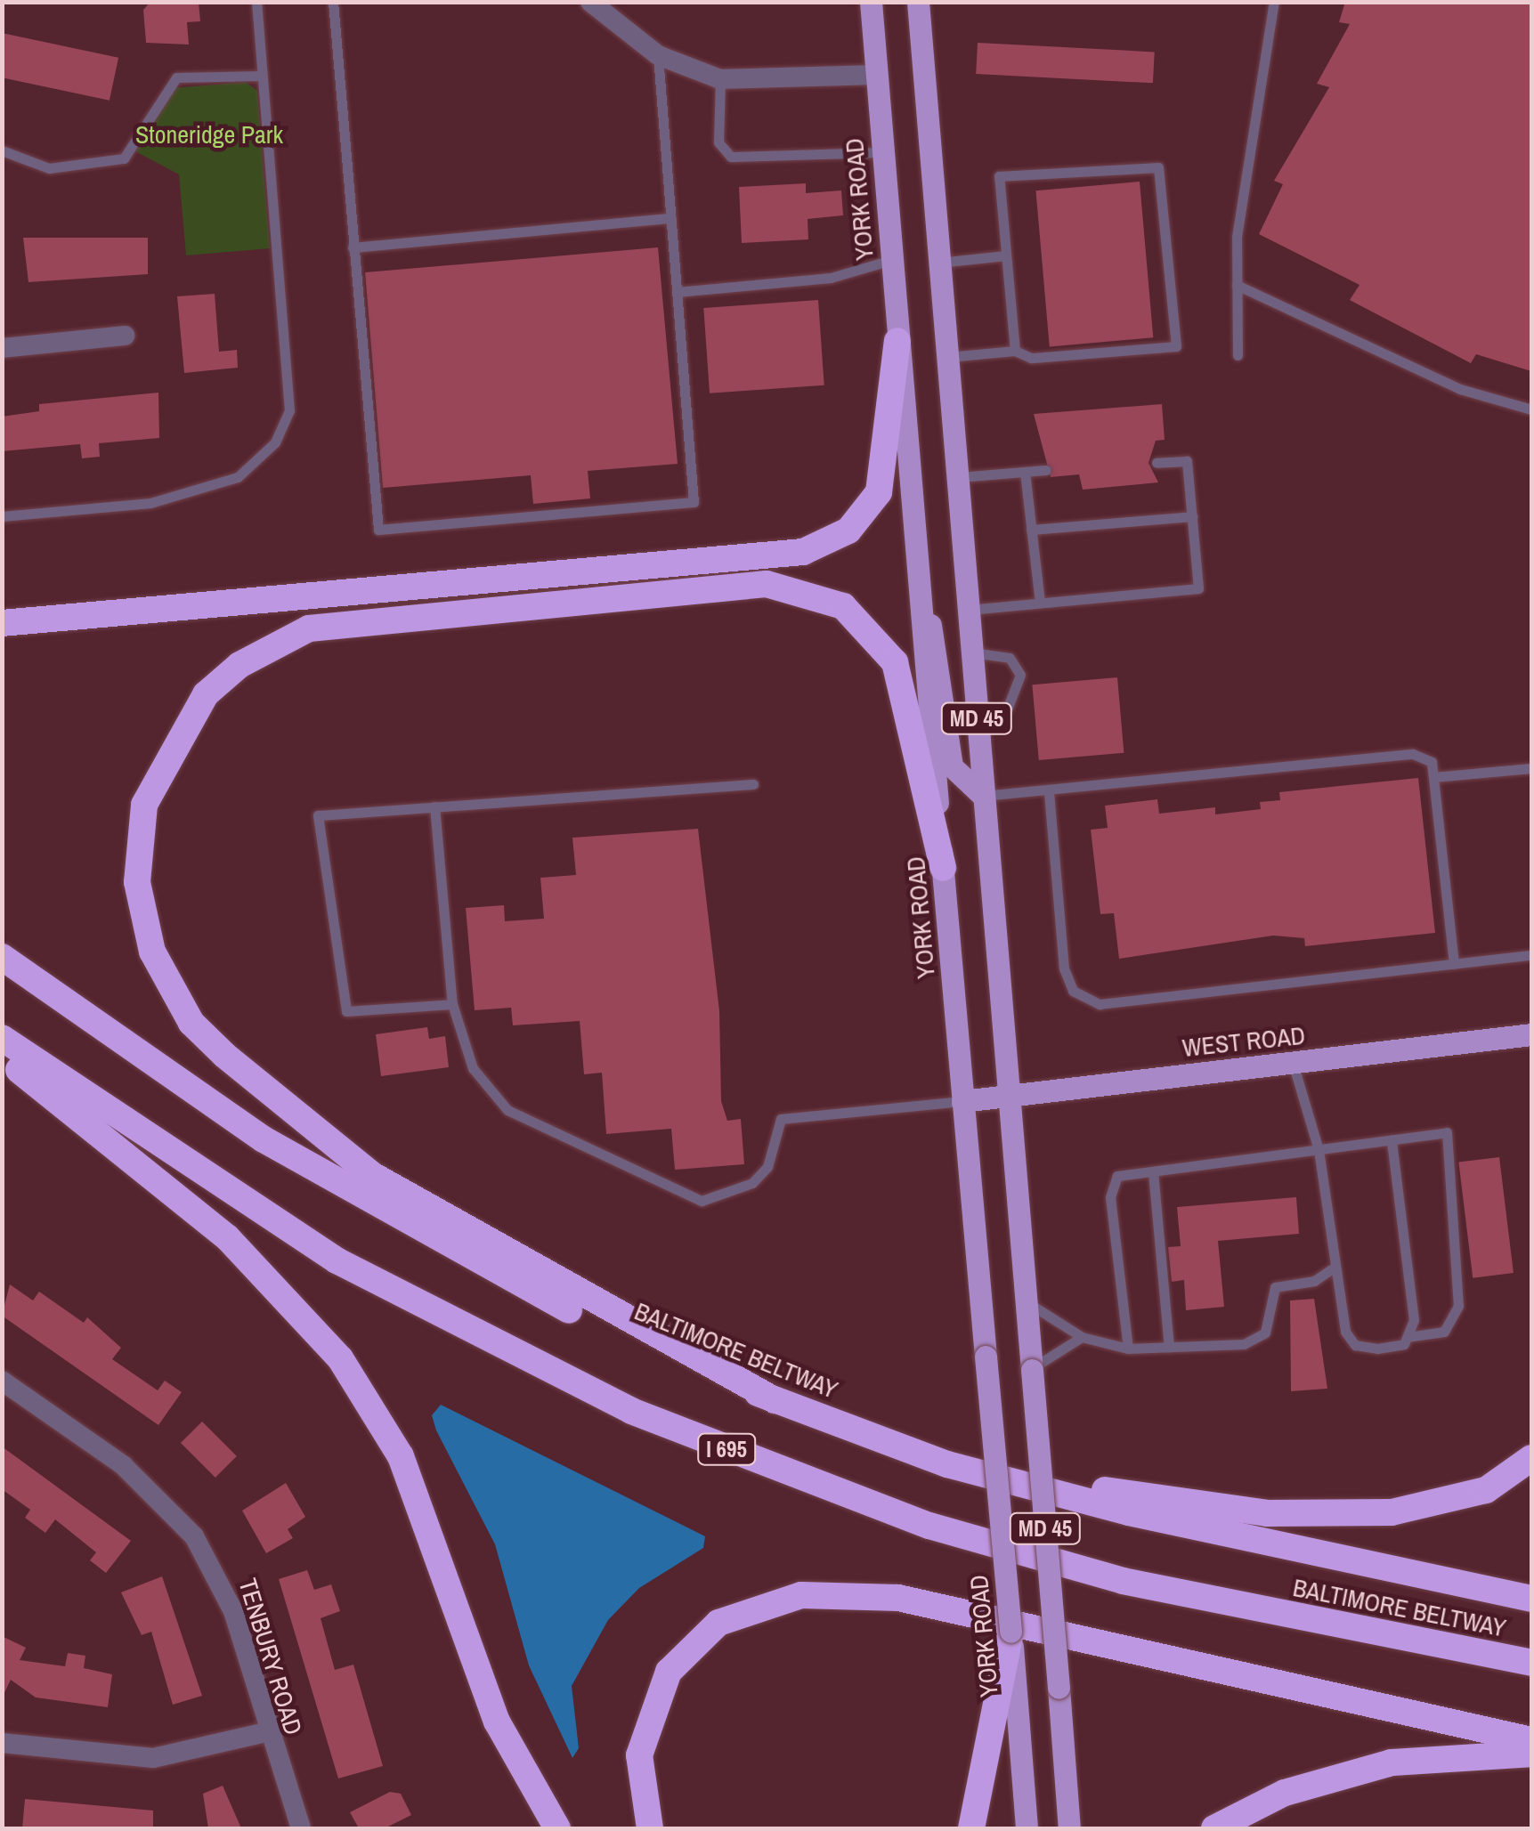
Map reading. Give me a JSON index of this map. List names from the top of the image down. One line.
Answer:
{"streets":{"highway":["BALTIMORE BELTWAY","I 695"],"main road":["YORK ROAD","MD 45","WEST ROAD"],"street":["TENBURY ROAD"]},"crossings":[["YORK ROAD","WEST ROAD"],["MD 45","WEST ROAD"]],"parks":["Stoneridge Park"]}
